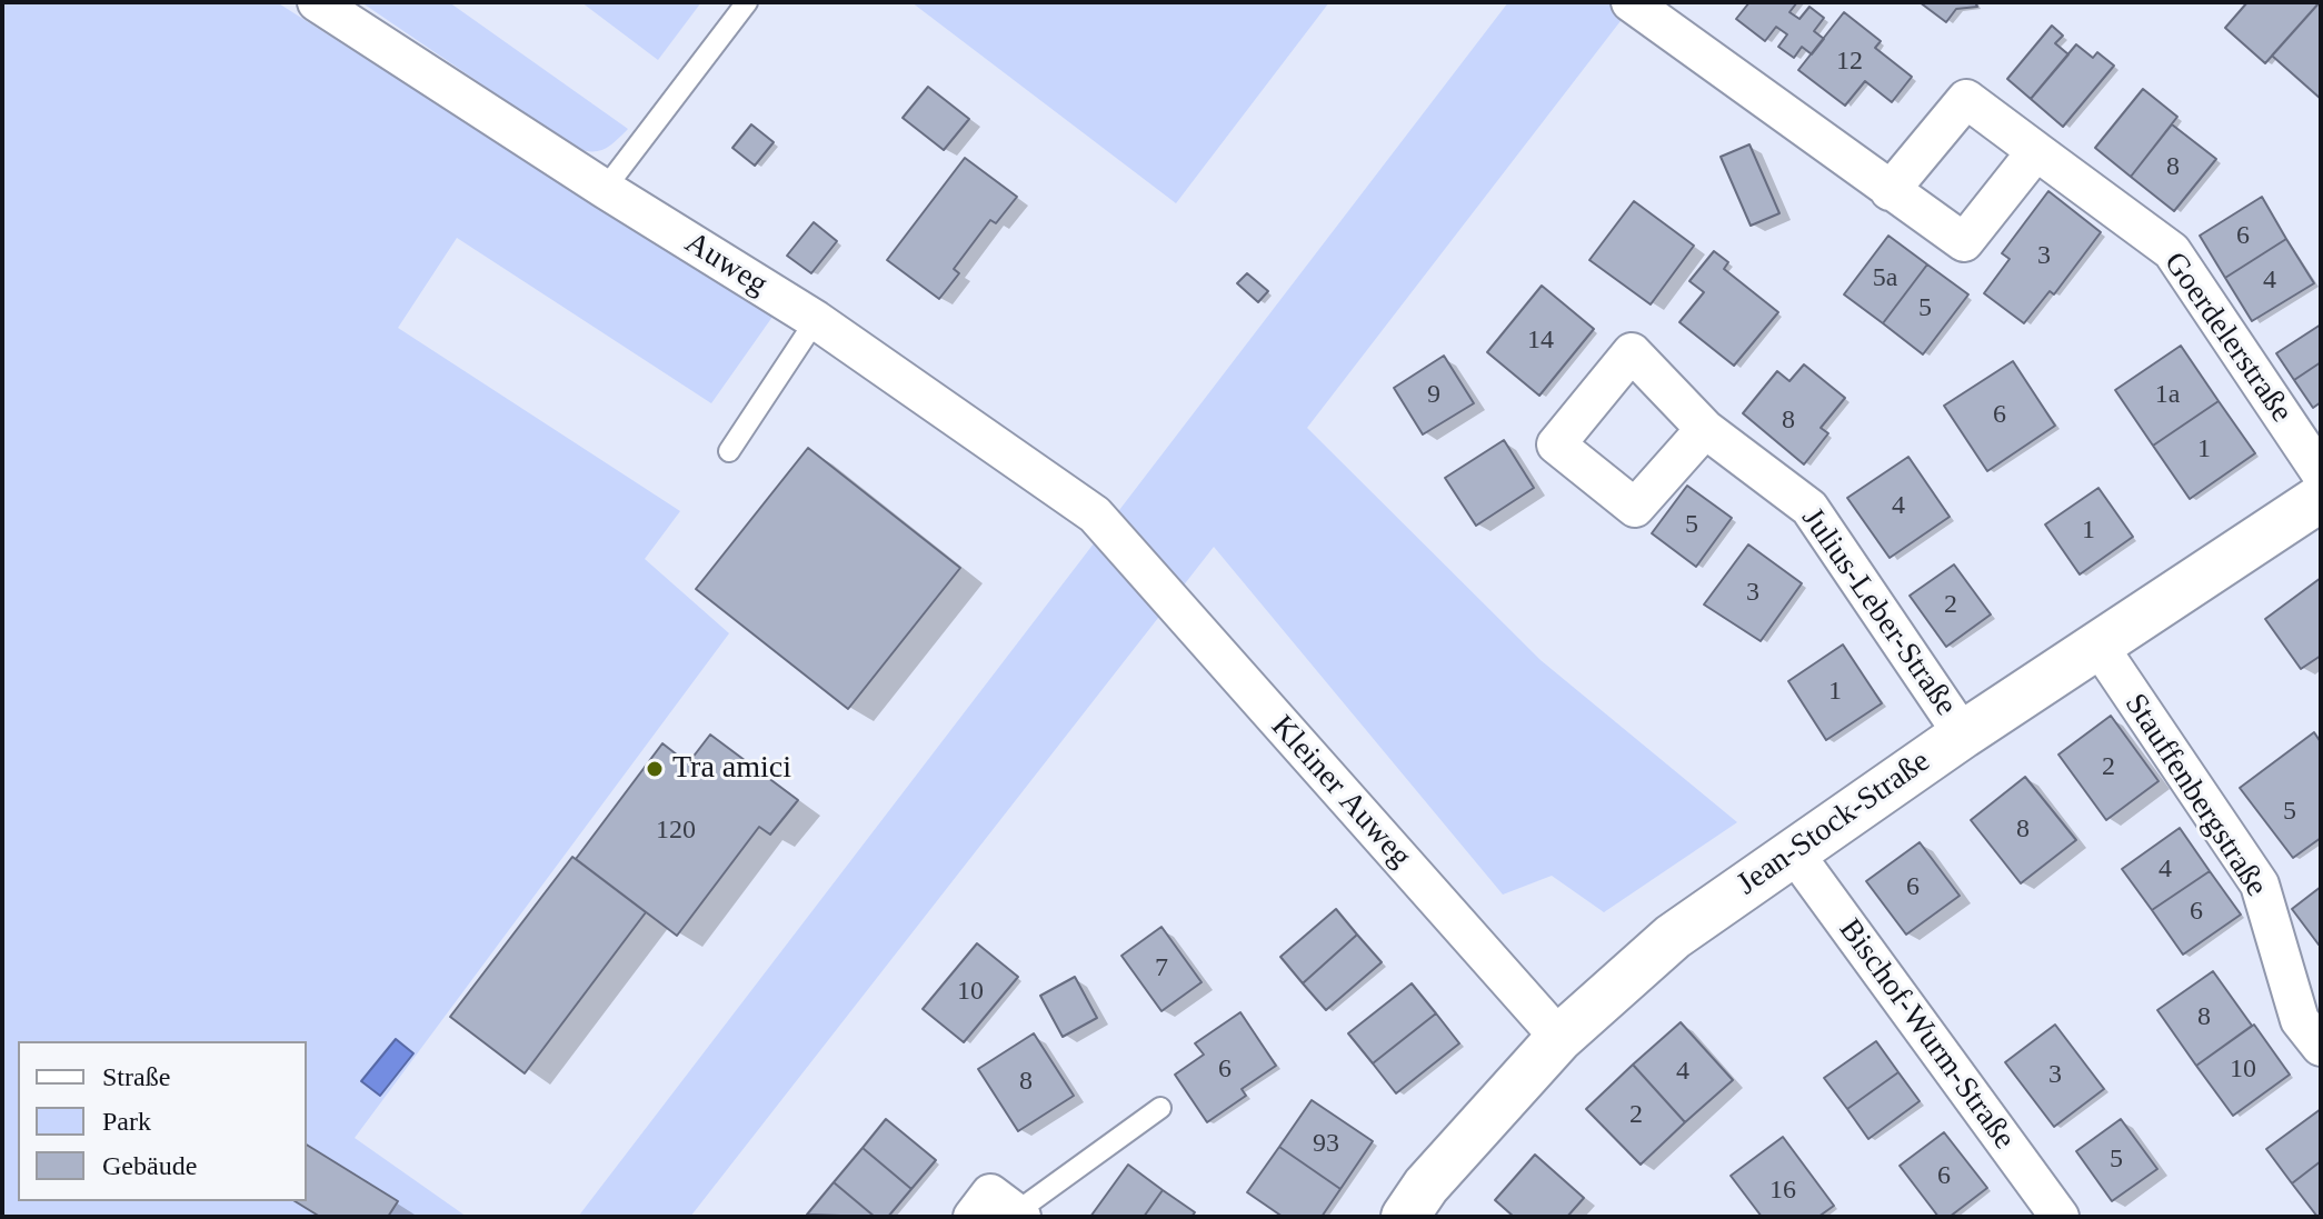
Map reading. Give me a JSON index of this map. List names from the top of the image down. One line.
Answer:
{"streets":{"street":["Auweg","Goerdelerstraße","Julius-Leber-Straße","Kleiner Auweg","Stauffenbergstraße","Jean-Stock-Straße","Bischof-Wurm-Straße"]},"crossings":[["Auweg","Kleiner Auweg"],["Julius-Leber-Straße","Jean-Stock-Straße"],["Kleiner Auweg","Jean-Stock-Straße"],["Stauffenbergstraße","Jean-Stock-Straße"],["Jean-Stock-Straße","Bischof-Wurm-Straße"]],"places":["Tra amici"],"house_numbers":["12","8","6","3","5a","4","5","14","9","1a","6","8","1","4","5","1","3","2","1","2","5","8","120","4","6","6","7","10","8","6","10","4","3","8","2","93","5","6","16"],"legend":["Straße","Park","Gebäude"]}
